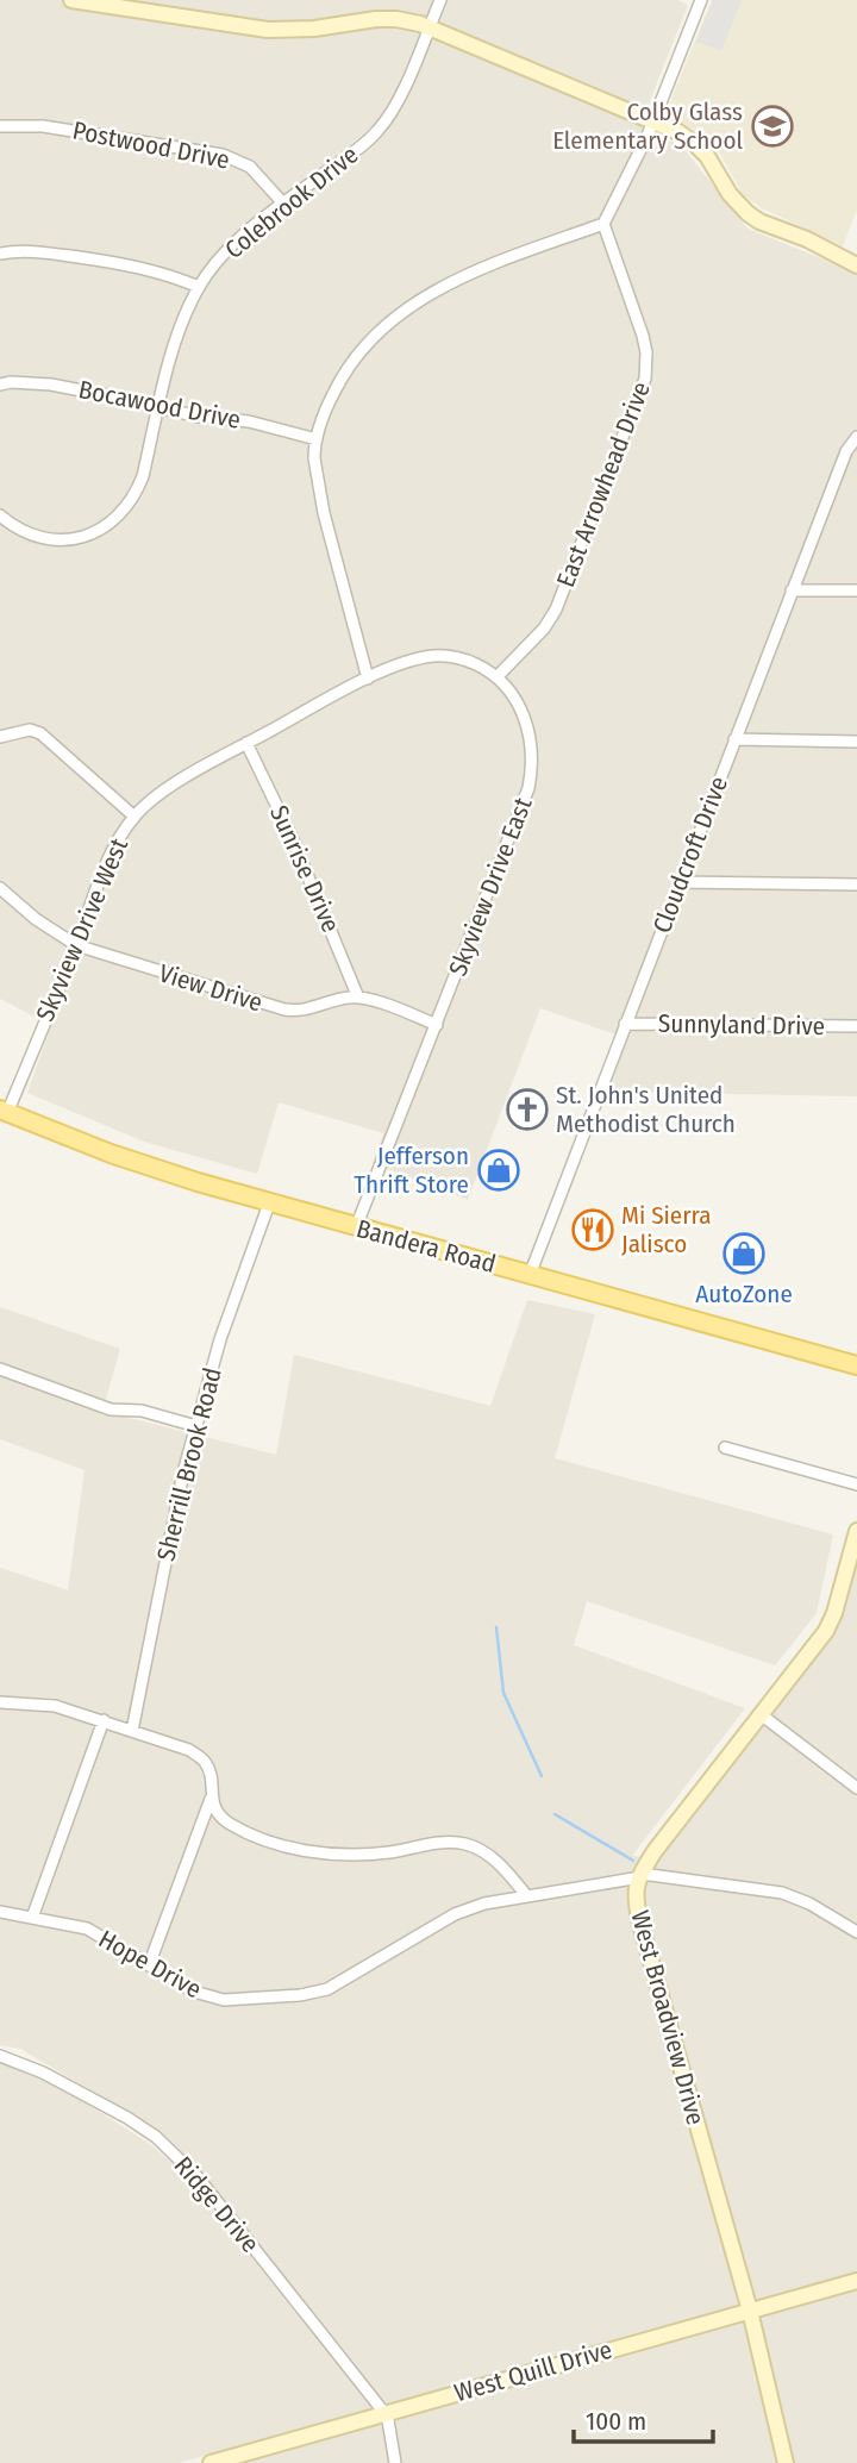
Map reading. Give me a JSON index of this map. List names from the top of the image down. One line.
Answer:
{"streets":{"main road":["Bandera Road"],"street":["Postwood Drive","Colebrook Drive","Bocawood Drive","East Arrowhead Drive","Cloudcroft Drive","Sunrise Drive","Skyview Drive East","Skyview Drive West","View Drive","Sunnyland Drive","Sherrill Brook Road","Hope Drive","West Broadview Drive","Ridge Drive","West Quill Drive"]},"crossings":[["Postwood Drive","Colebrook Drive"],["Colebrook Drive","Bocawood Drive"],["East Arrowhead Drive","Skyview Drive East"],["Cloudcroft Drive","Sunnyland Drive"],["Cloudcroft Drive","Bandera Road"],["Sunrise Drive","Skyview Drive West"],["Sunrise Drive","View Drive"],["Skyview Drive East","Skyview Drive West"],["Skyview Drive East","Bandera Road"],["Skyview Drive West","View Drive"],["Skyview Drive West","Bandera Road"],["Bandera Road","Sherrill Brook Road"],["Hope Drive","West Broadview Drive"],["West Broadview Drive","West Quill Drive"],["Ridge Drive","West Quill Drive"]],"places":{"school or university":["Colby Glass Elementary School"],"church":["St. John's United Methodist Church"],"shop":["Jefferson Thrift Store","AutoZone"],"restaurant":["Mi Sierra Jalisco"]},"scale_bar":"100 m"}
